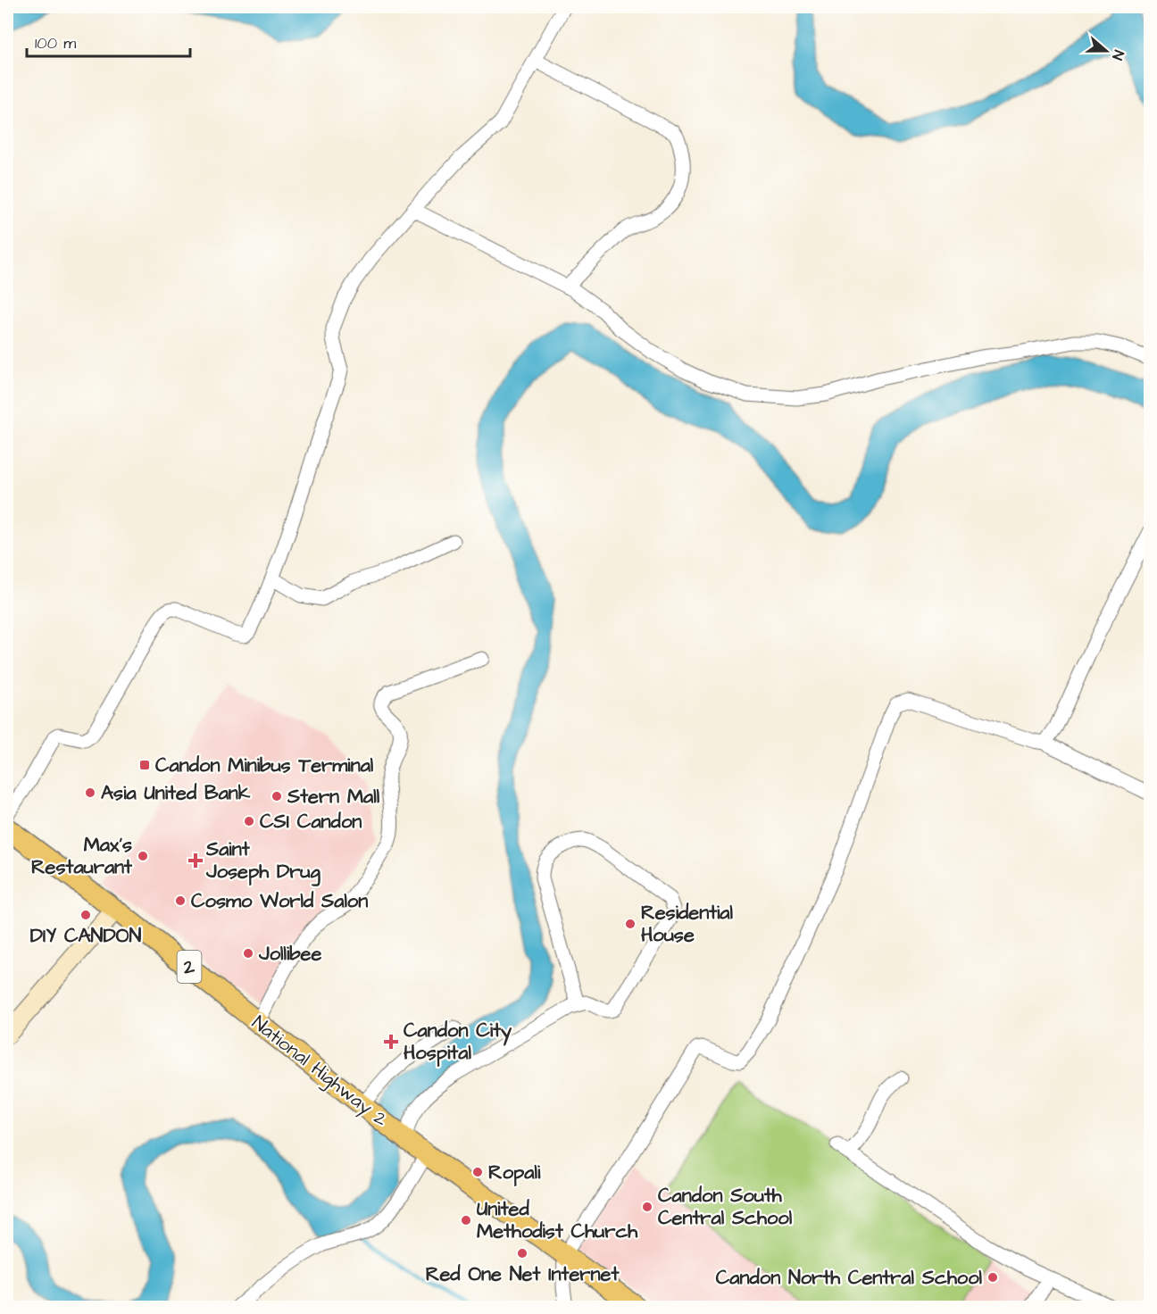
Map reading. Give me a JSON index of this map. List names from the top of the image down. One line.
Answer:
{"streets":{"main road":["2","National Highway 2"]},"places":{"transit":["Candon Minibus Terminal"],"other":["Asia United Bank","Stern Mall","CSI Candon","Max's Restaurant","Cosmo World Salon","DIY CANDON","Residential House","Jollibee","Ropali","Candon South Central School","United Methodist Church","Red One Net Internet","Candon North Central School"],"health":["Saint Joseph Drug","Candon City Hospital"]},"scale_bar":"100 m","north":"right"}
